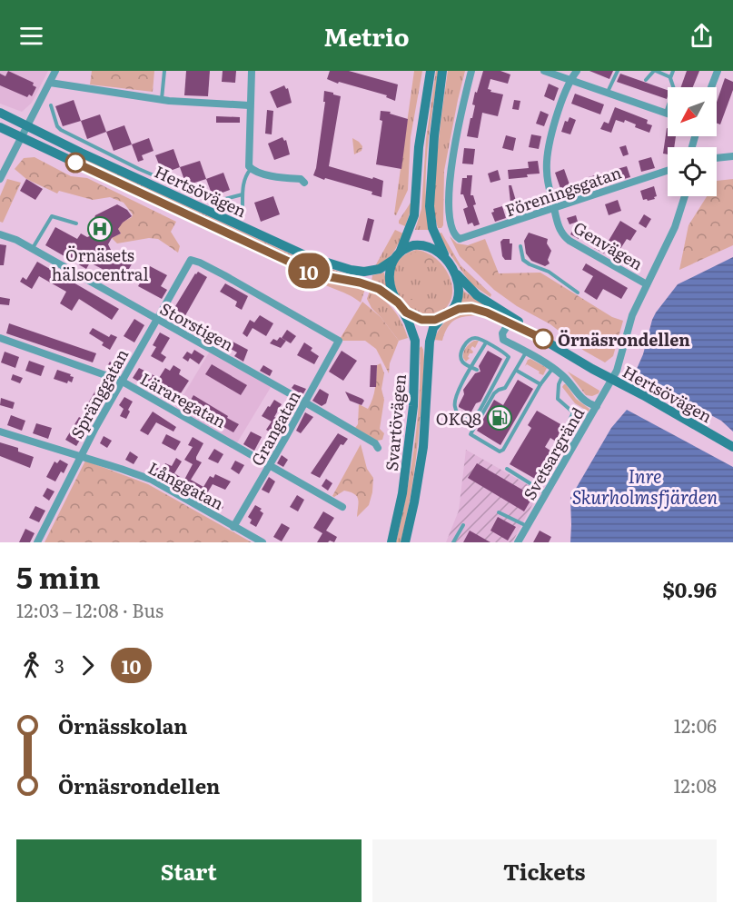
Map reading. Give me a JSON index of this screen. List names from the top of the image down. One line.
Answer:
{"streets":{"main road":["Hertsövägen","Svartövägen"],"street":["Föreningsgatan","Genvägen","Storstigen","Spränggatan","Läraregatan","Grangatan","Svetsargränd","Långgatan"]},"crossings":[["Hertsövägen","Svartövägen"],["Hertsövägen","Svetsargränd"],["Föreningsgatan","Genvägen"],["Genvägen","Svetsargränd"],["Storstigen","Spränggatan"],["Storstigen","Grangatan"],["Spränggatan","Läraregatan"],["Spränggatan","Grangatan"],["Spränggatan","Långgatan"],["Läraregatan","Grangatan"],["Grangatan","Långgatan"]],"water":["Inre Skurholmsfjärden"],"places":{"hospital":["Örnäsets hälsocentral"],"other":["Örnäsrondellen"],"fuel station":["OKQ8"]},"lines":["bus line 10"],"north":"bottom left","page":{"header":"Metrio","on_map":"10","heading":["5 min","12:03 – 12:08 · Bus","$0.96"],"legs":["3","10"],"list":[{"name":"Örnässkolan","value":"12:06"},{"name":"Örnäsrondellen","value":"12:08"}],"buttons":["Start","Tickets"]}}
